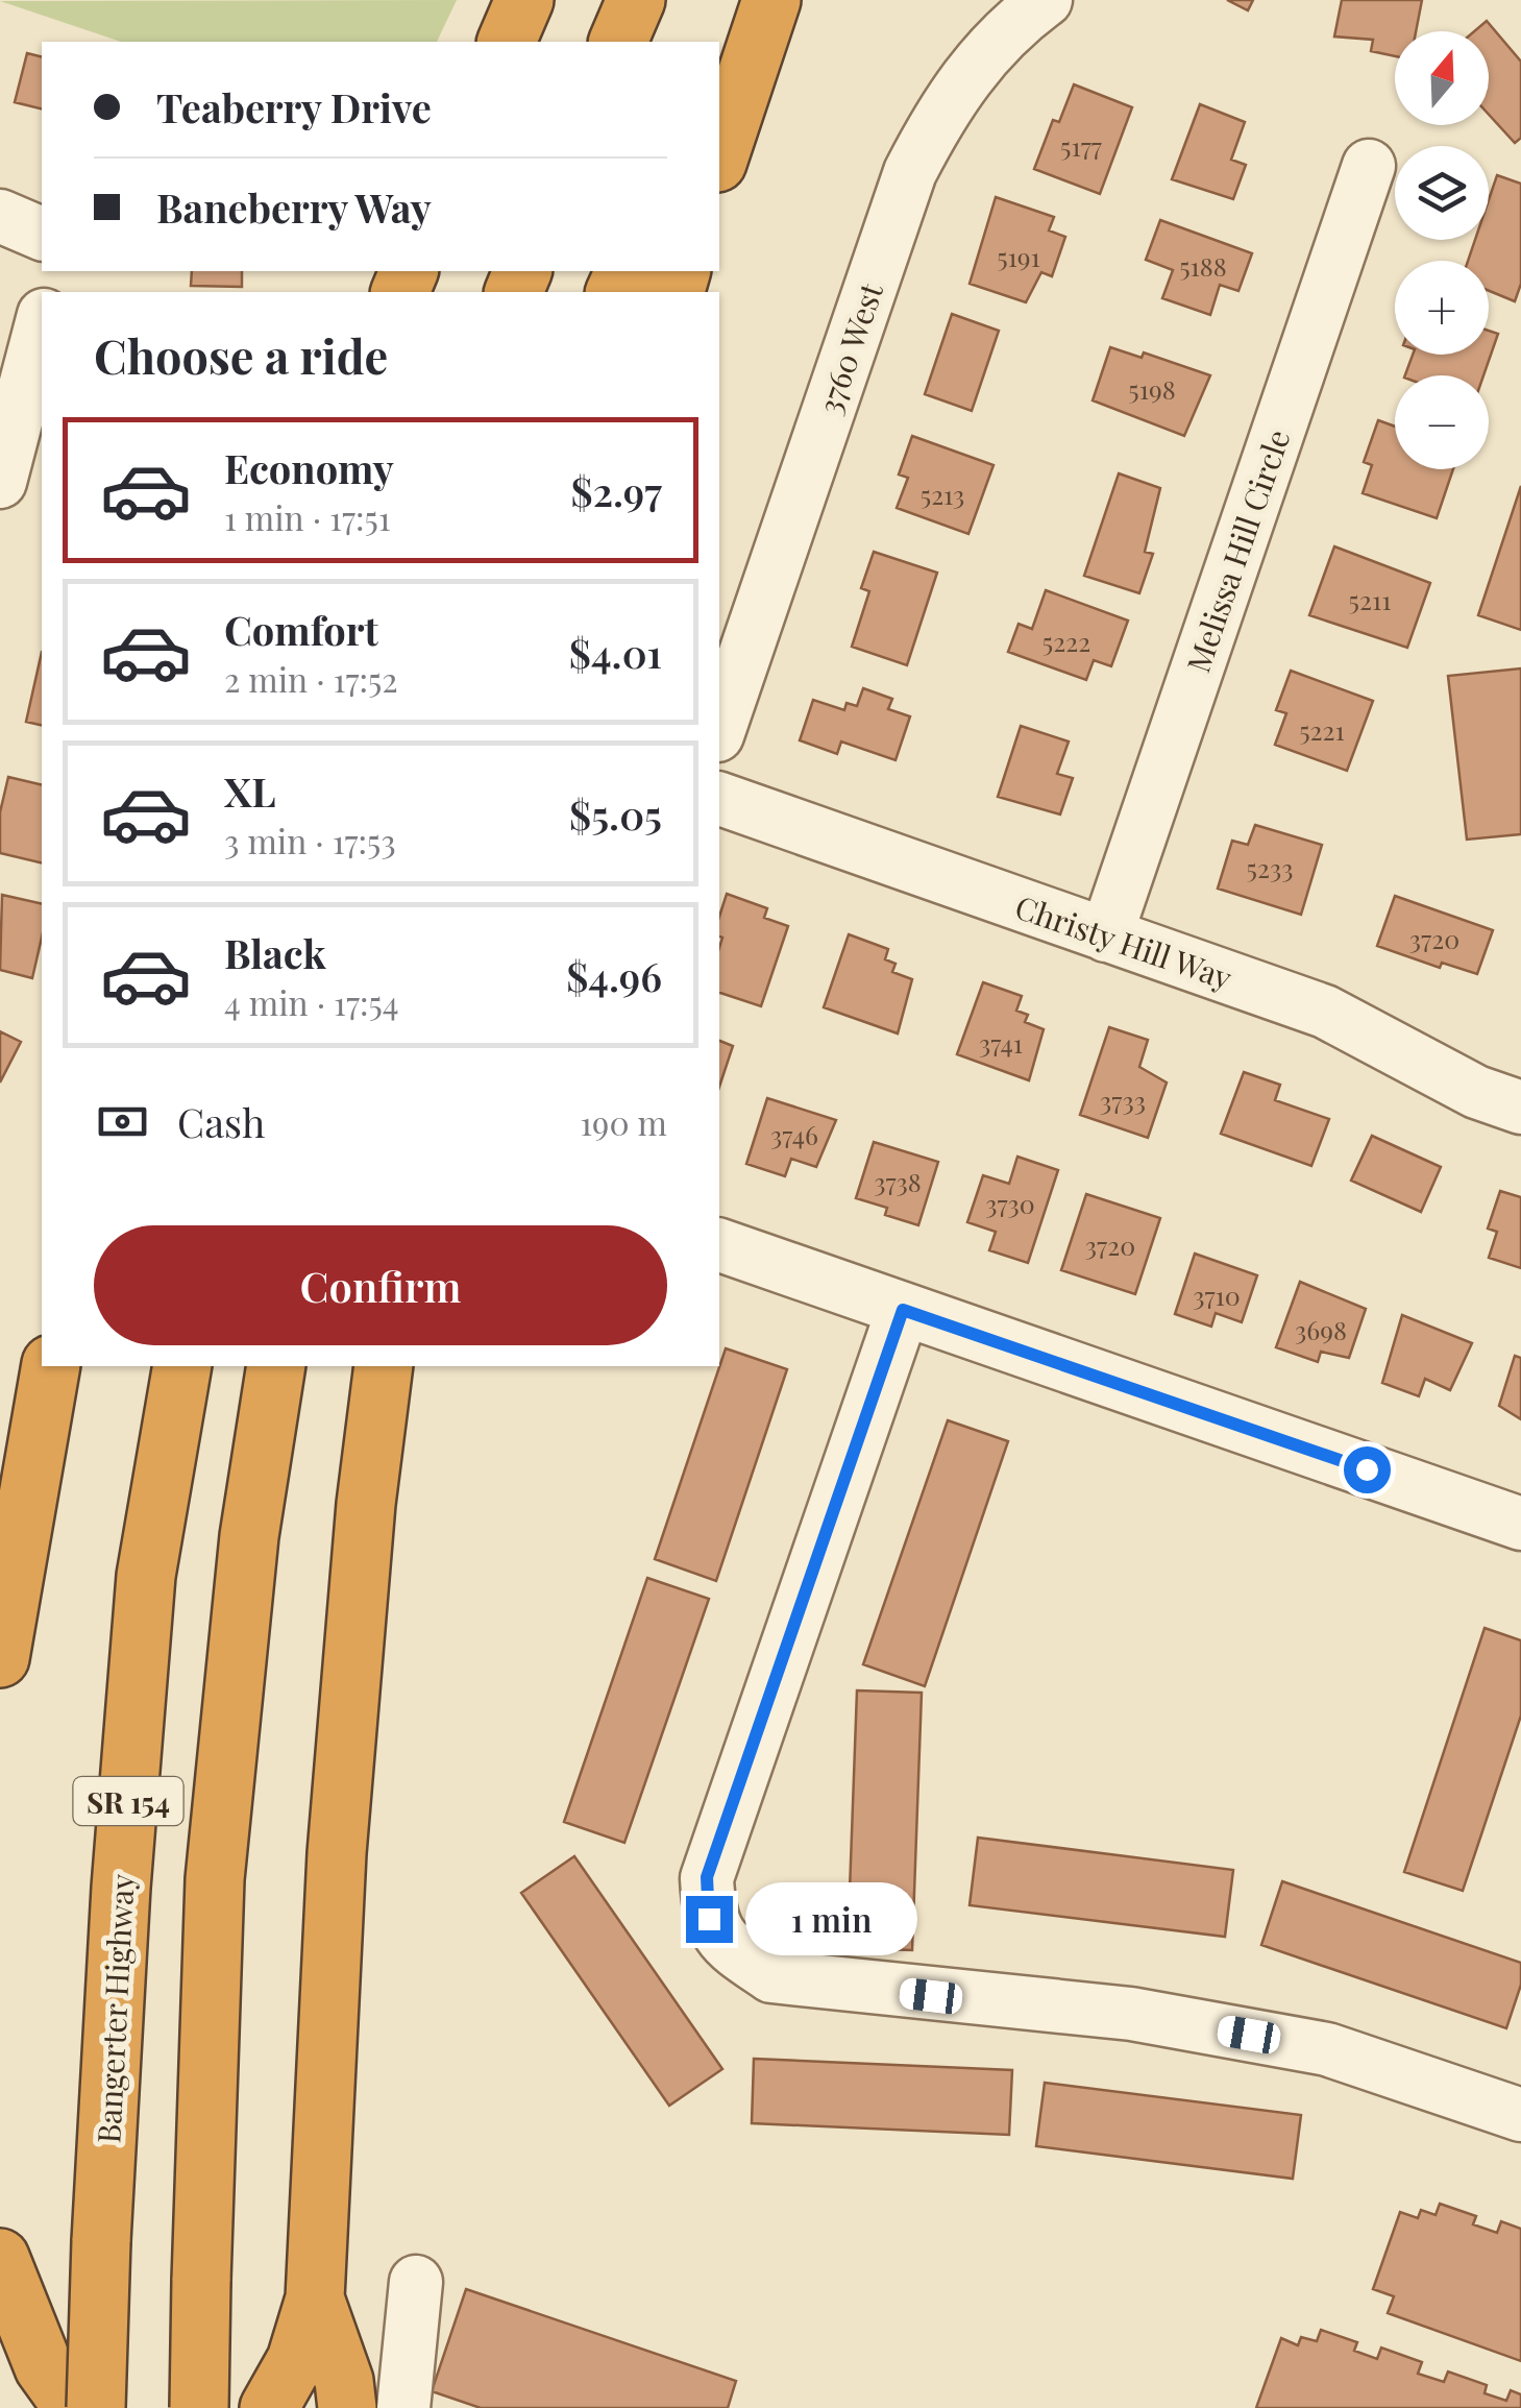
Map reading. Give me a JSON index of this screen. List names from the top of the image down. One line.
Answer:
{"streets":{"highway":["SR 154","Bangerter Highway"],"street":["3760 West","Melissa Hill Circle","Christy Hill Way"]},"crossings":[["Melissa Hill Circle","Christy Hill Way"]],"house_numbers":["5177","5191","5188","5198","5213","5211","5222","5221","5233","3720","3741","3733","3746","3738","3730","3720","3710","3698"],"north":"top","page":{"map_buttons":["+","−"],"banner":["Teaberry Drive","Baneberry Way"],"heading":"Choose a ride","list":[{"name":"Economy","note":"1 min · 17:51","value":"$2.97"},{"name":"Comfort","note":"2 min · 17:52","value":"$4.01"},{"name":"XL","note":"3 min · 17:53","value":"$5.05"},{"name":"Black","note":"4 min · 17:54","value":"$4.96"}],"pay":["Cash","190 m"],"buttons":"Confirm","bubble":"1 min"}}
